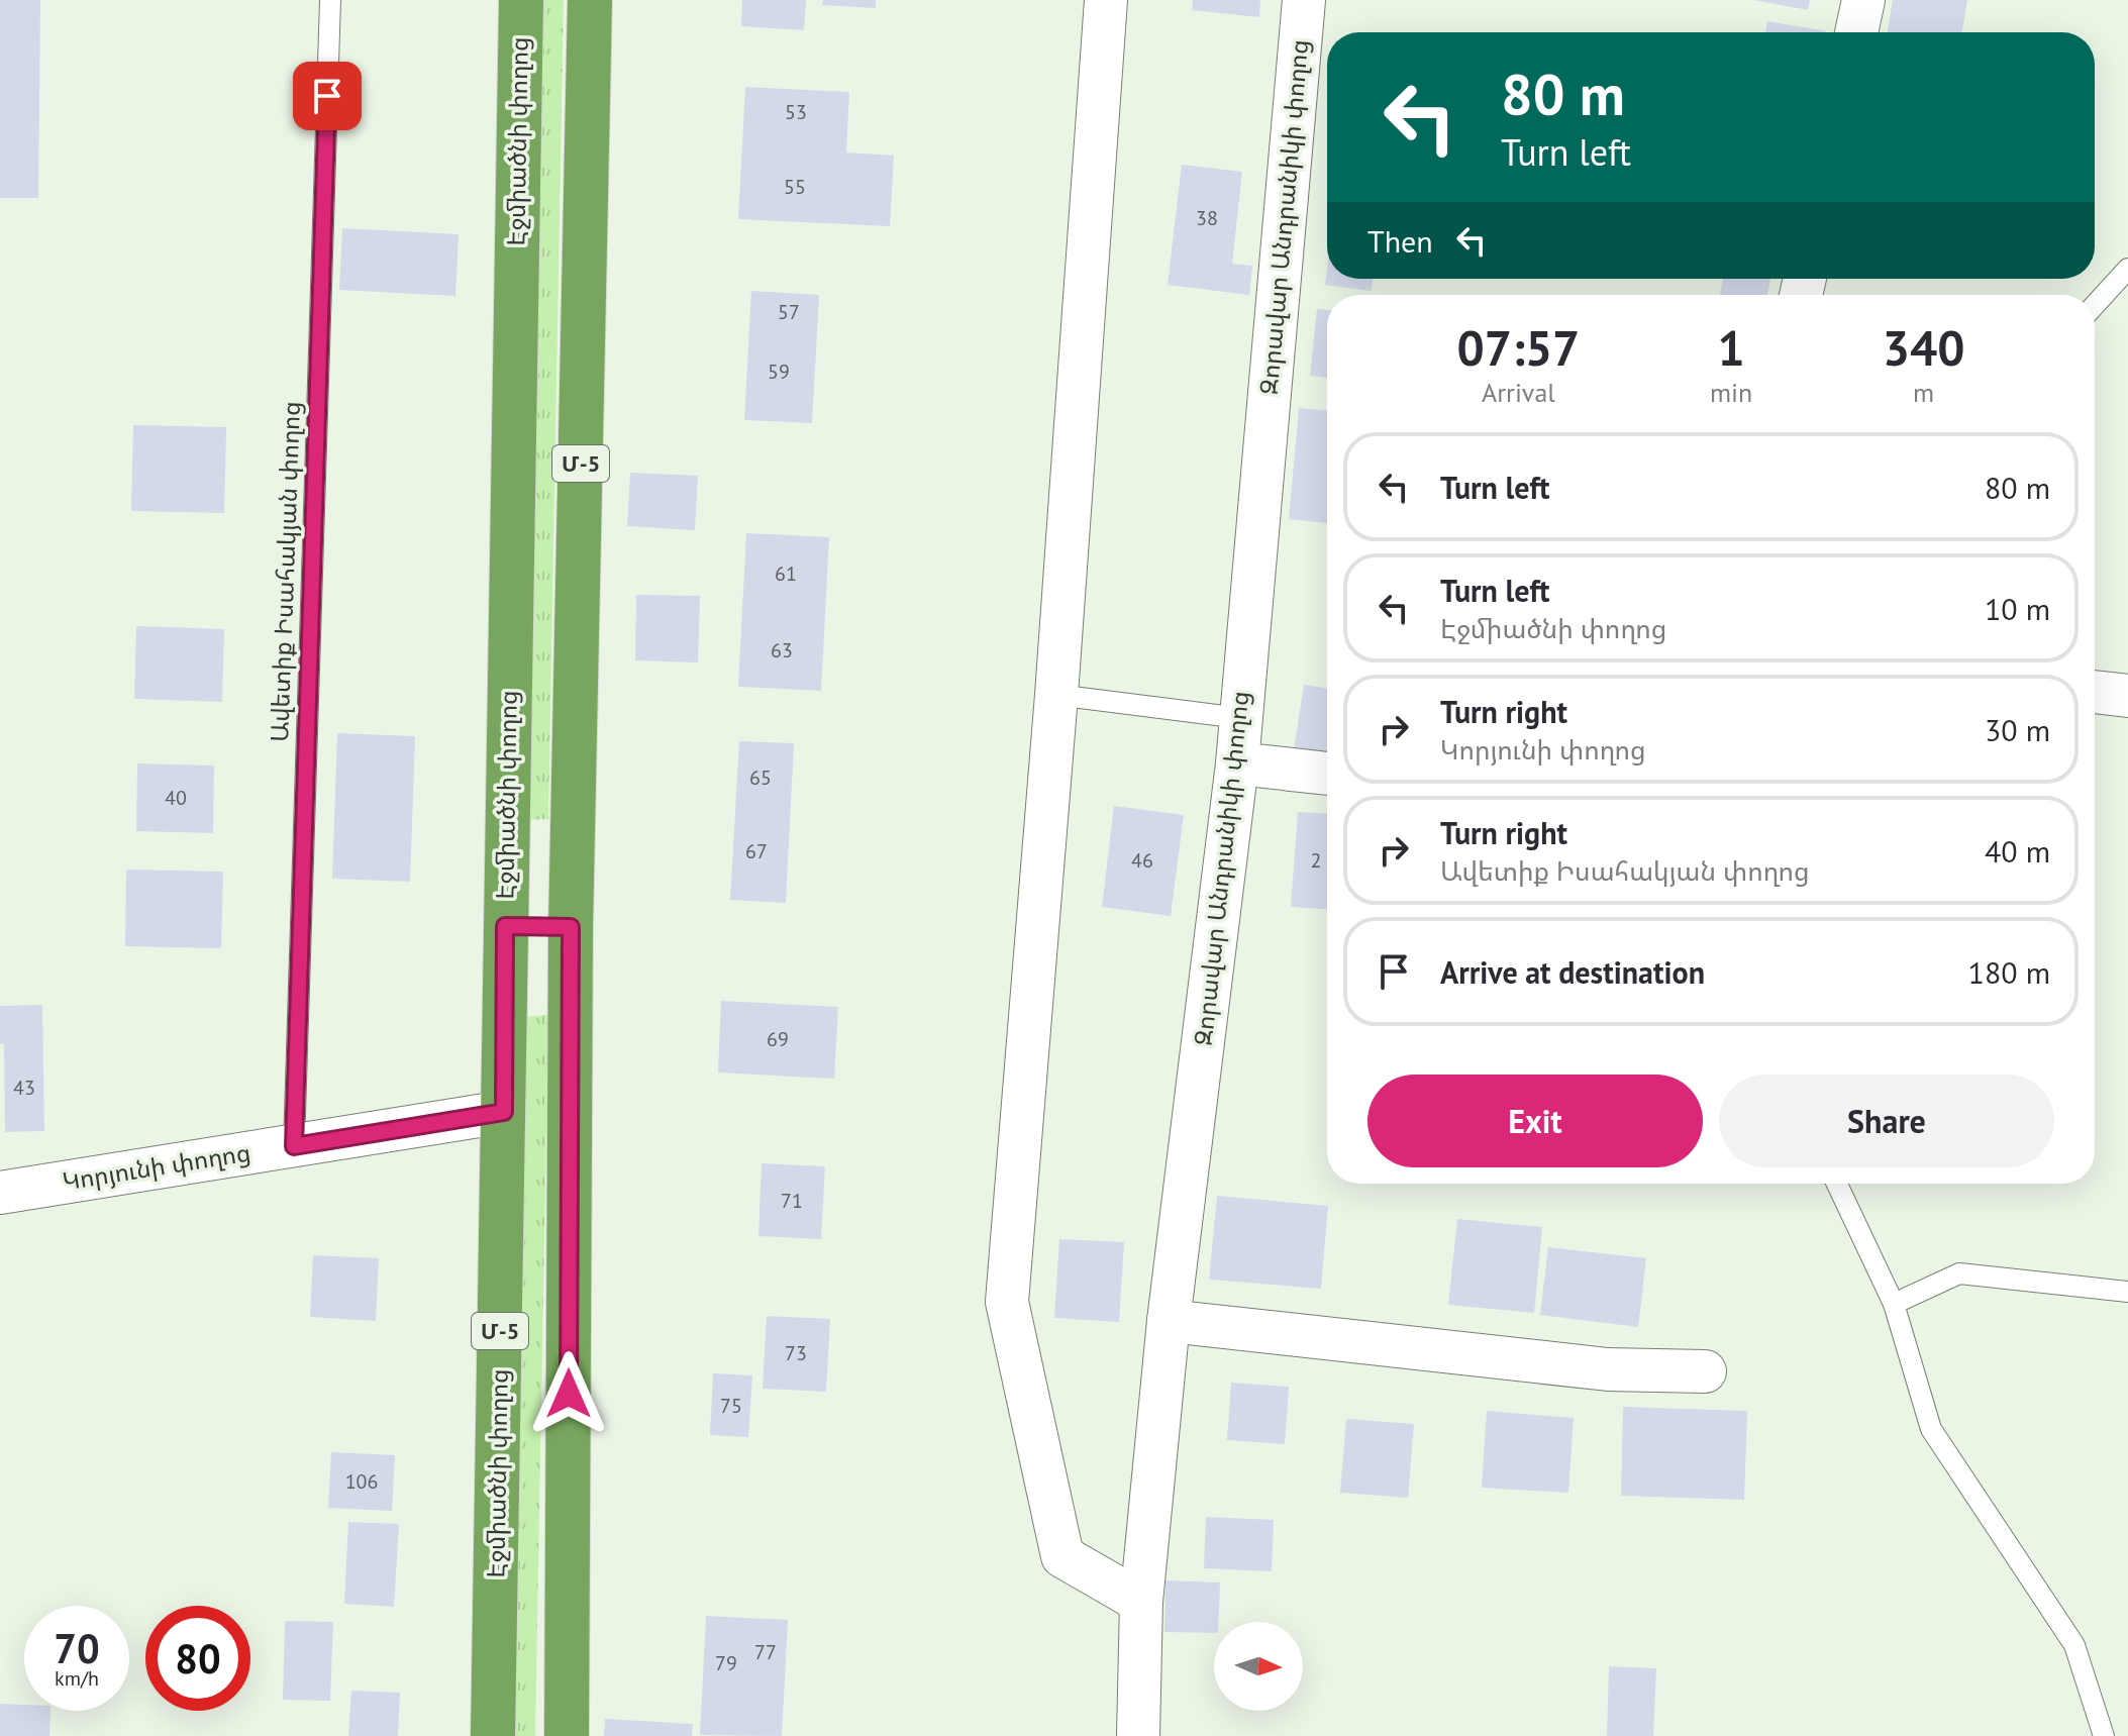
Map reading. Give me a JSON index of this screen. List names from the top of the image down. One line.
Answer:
{"streets":{"highway":["Էջմիածնի փողոց","Մ-5"],"street":["Զորավար Անդրանիկի փողոց","Կորյունի փողոց"],"lane":["Ավետիք Իսահակյան փողոց"]},"crossings":[["Էջմիածնի փողոց","Կորյունի փողոց"],["Ավետիք Իսահակյան փողոց","Կորյունի փողոց"]],"house_numbers":["53","55","38","57","59","61","63","65","40","67","46","2","69","43","71","73","75","106","77","79"],"north":"right","page":{"turn":["80 m","Turn left"],"then":"Then","eta":["07:57","Arrival","1","min","340","m"],"list":[{"name":"Turn left","value":"80 m"},{"name":"Turn left","note":"Էջմիածնի փողոց","value":"10 m"},{"name":"Turn right","note":"Կորյունի փողոց","value":"30 m"},{"name":"Turn right","note":"Ավետիք Իսահակյան փողոց","value":"40 m"},{"name":"Arrive at destination","value":"180 m"}],"buttons":["Exit","Share"],"speed":"70 km/h","limit":"80"}}
